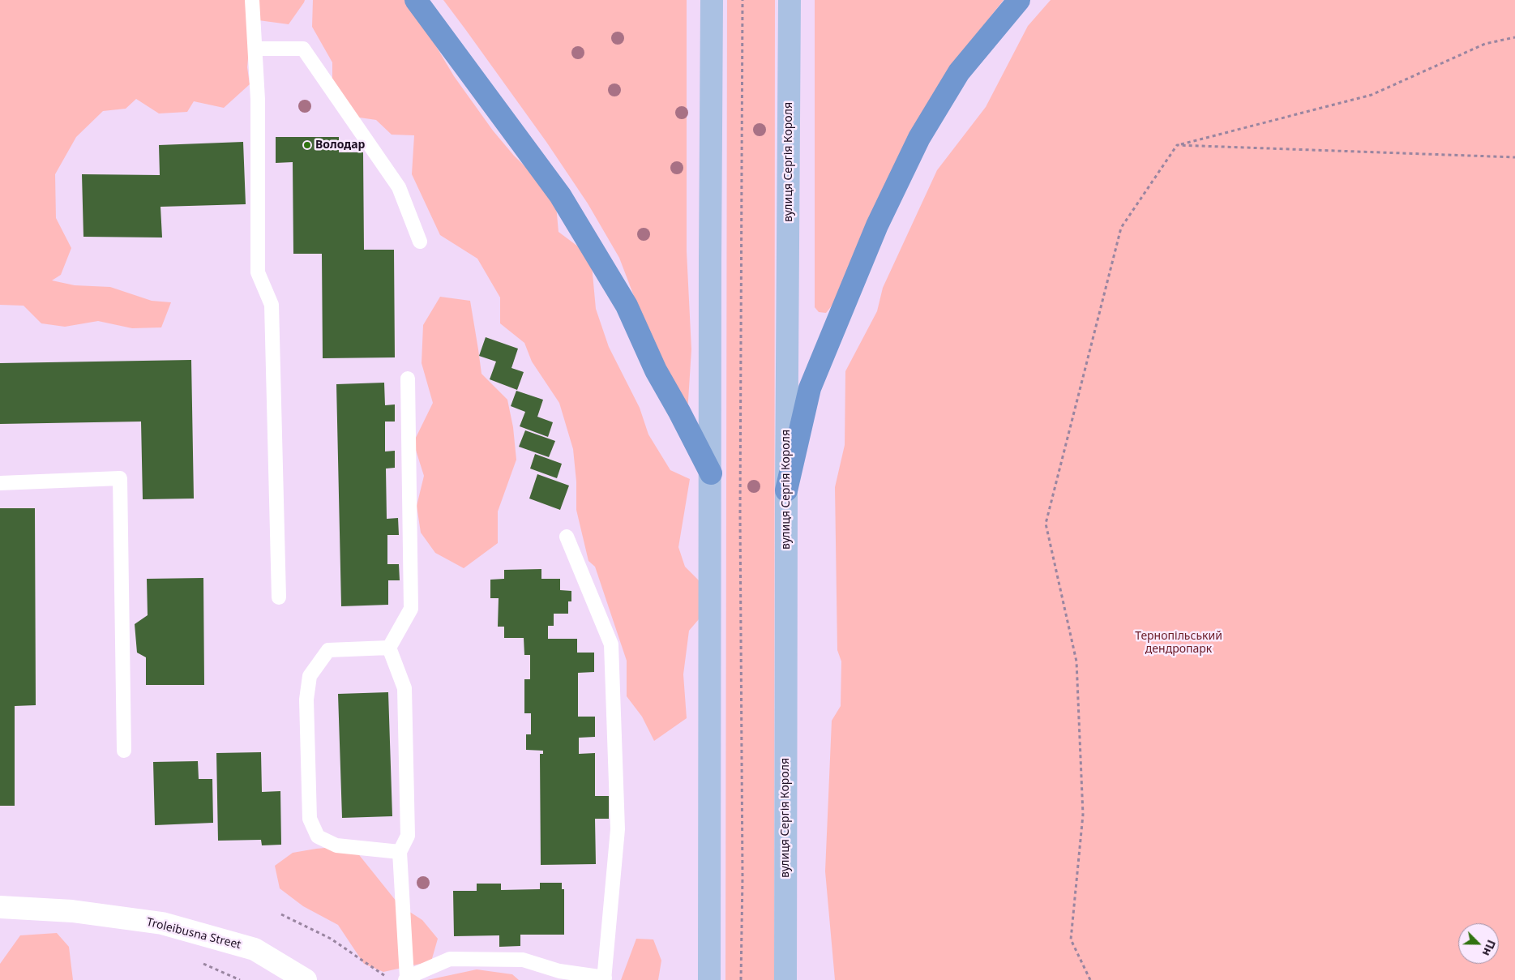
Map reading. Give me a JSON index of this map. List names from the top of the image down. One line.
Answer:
{"streets":{"main road":["вулиця Сергія Короля"],"street":["Troleibusna Street"]},"parks":["Тернопільський дендропарк"],"places":["Володар"],"north":"bottom right"}
